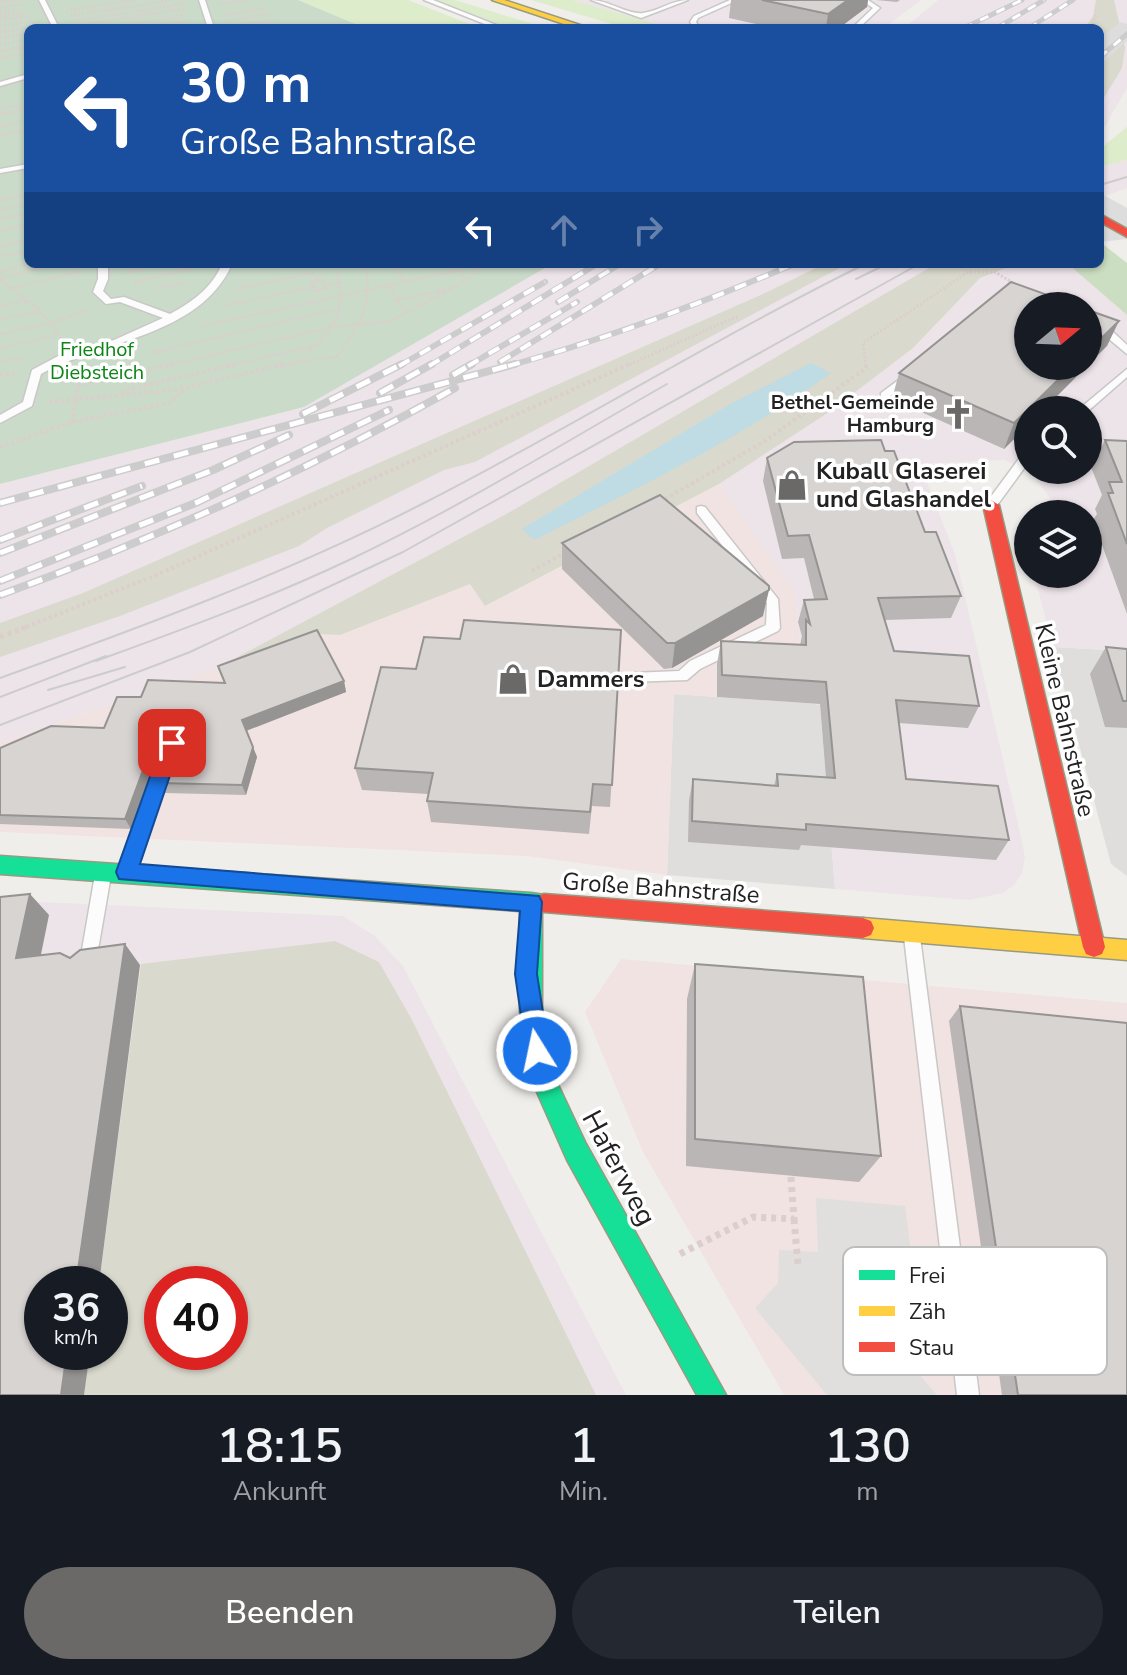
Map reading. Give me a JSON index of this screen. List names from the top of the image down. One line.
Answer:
{"streets":{"street":["Kleine Bahnstraße","Große Bahnstraße","Haferweg"]},"crossings":[["Kleine Bahnstraße","Große Bahnstraße"],["Große Bahnstraße","Haferweg"]],"parks":["Friedhof Diebsteich"],"places":{"church":["Bethel-Gemeinde Hamburg"],"shop":["Kuball Glaserei und Glashandel","Dammers"]},"legend":["Frei","Zäh","Stau"],"north":"right","page":{"turn":["30 m","Große Bahnstraße"],"speed":"36 km/h","limit":"40","eta":["18:15","Ankunft","1","Min.","130","m"],"buttons":["Beenden","Teilen"]}}
